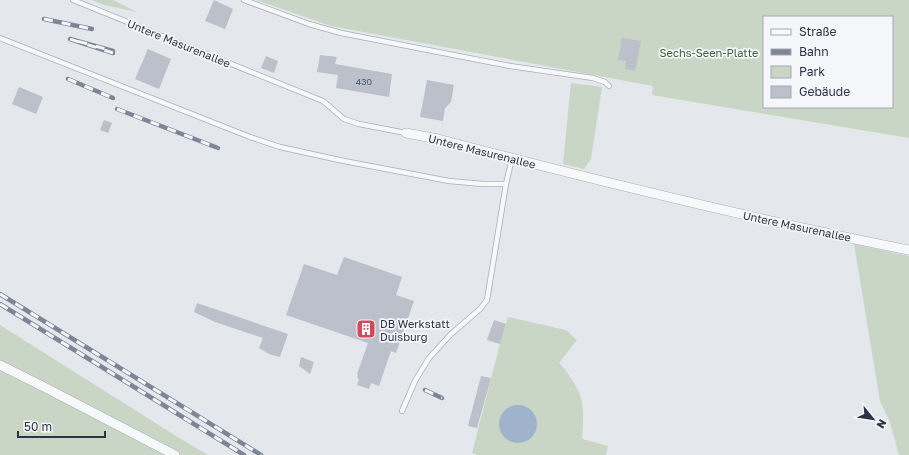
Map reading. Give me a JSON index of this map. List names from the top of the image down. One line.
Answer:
{"streets":{"street":["Untere Masurenallee"]},"parks":["Sechs-Seen-Platte"],"places":{"building":["DB Werkstatt Duisburg"]},"house_numbers":["430"],"legend":["Straße","Bahn","Park","Gebäude"],"scale_bar":"50 m","north":"bottom right"}
